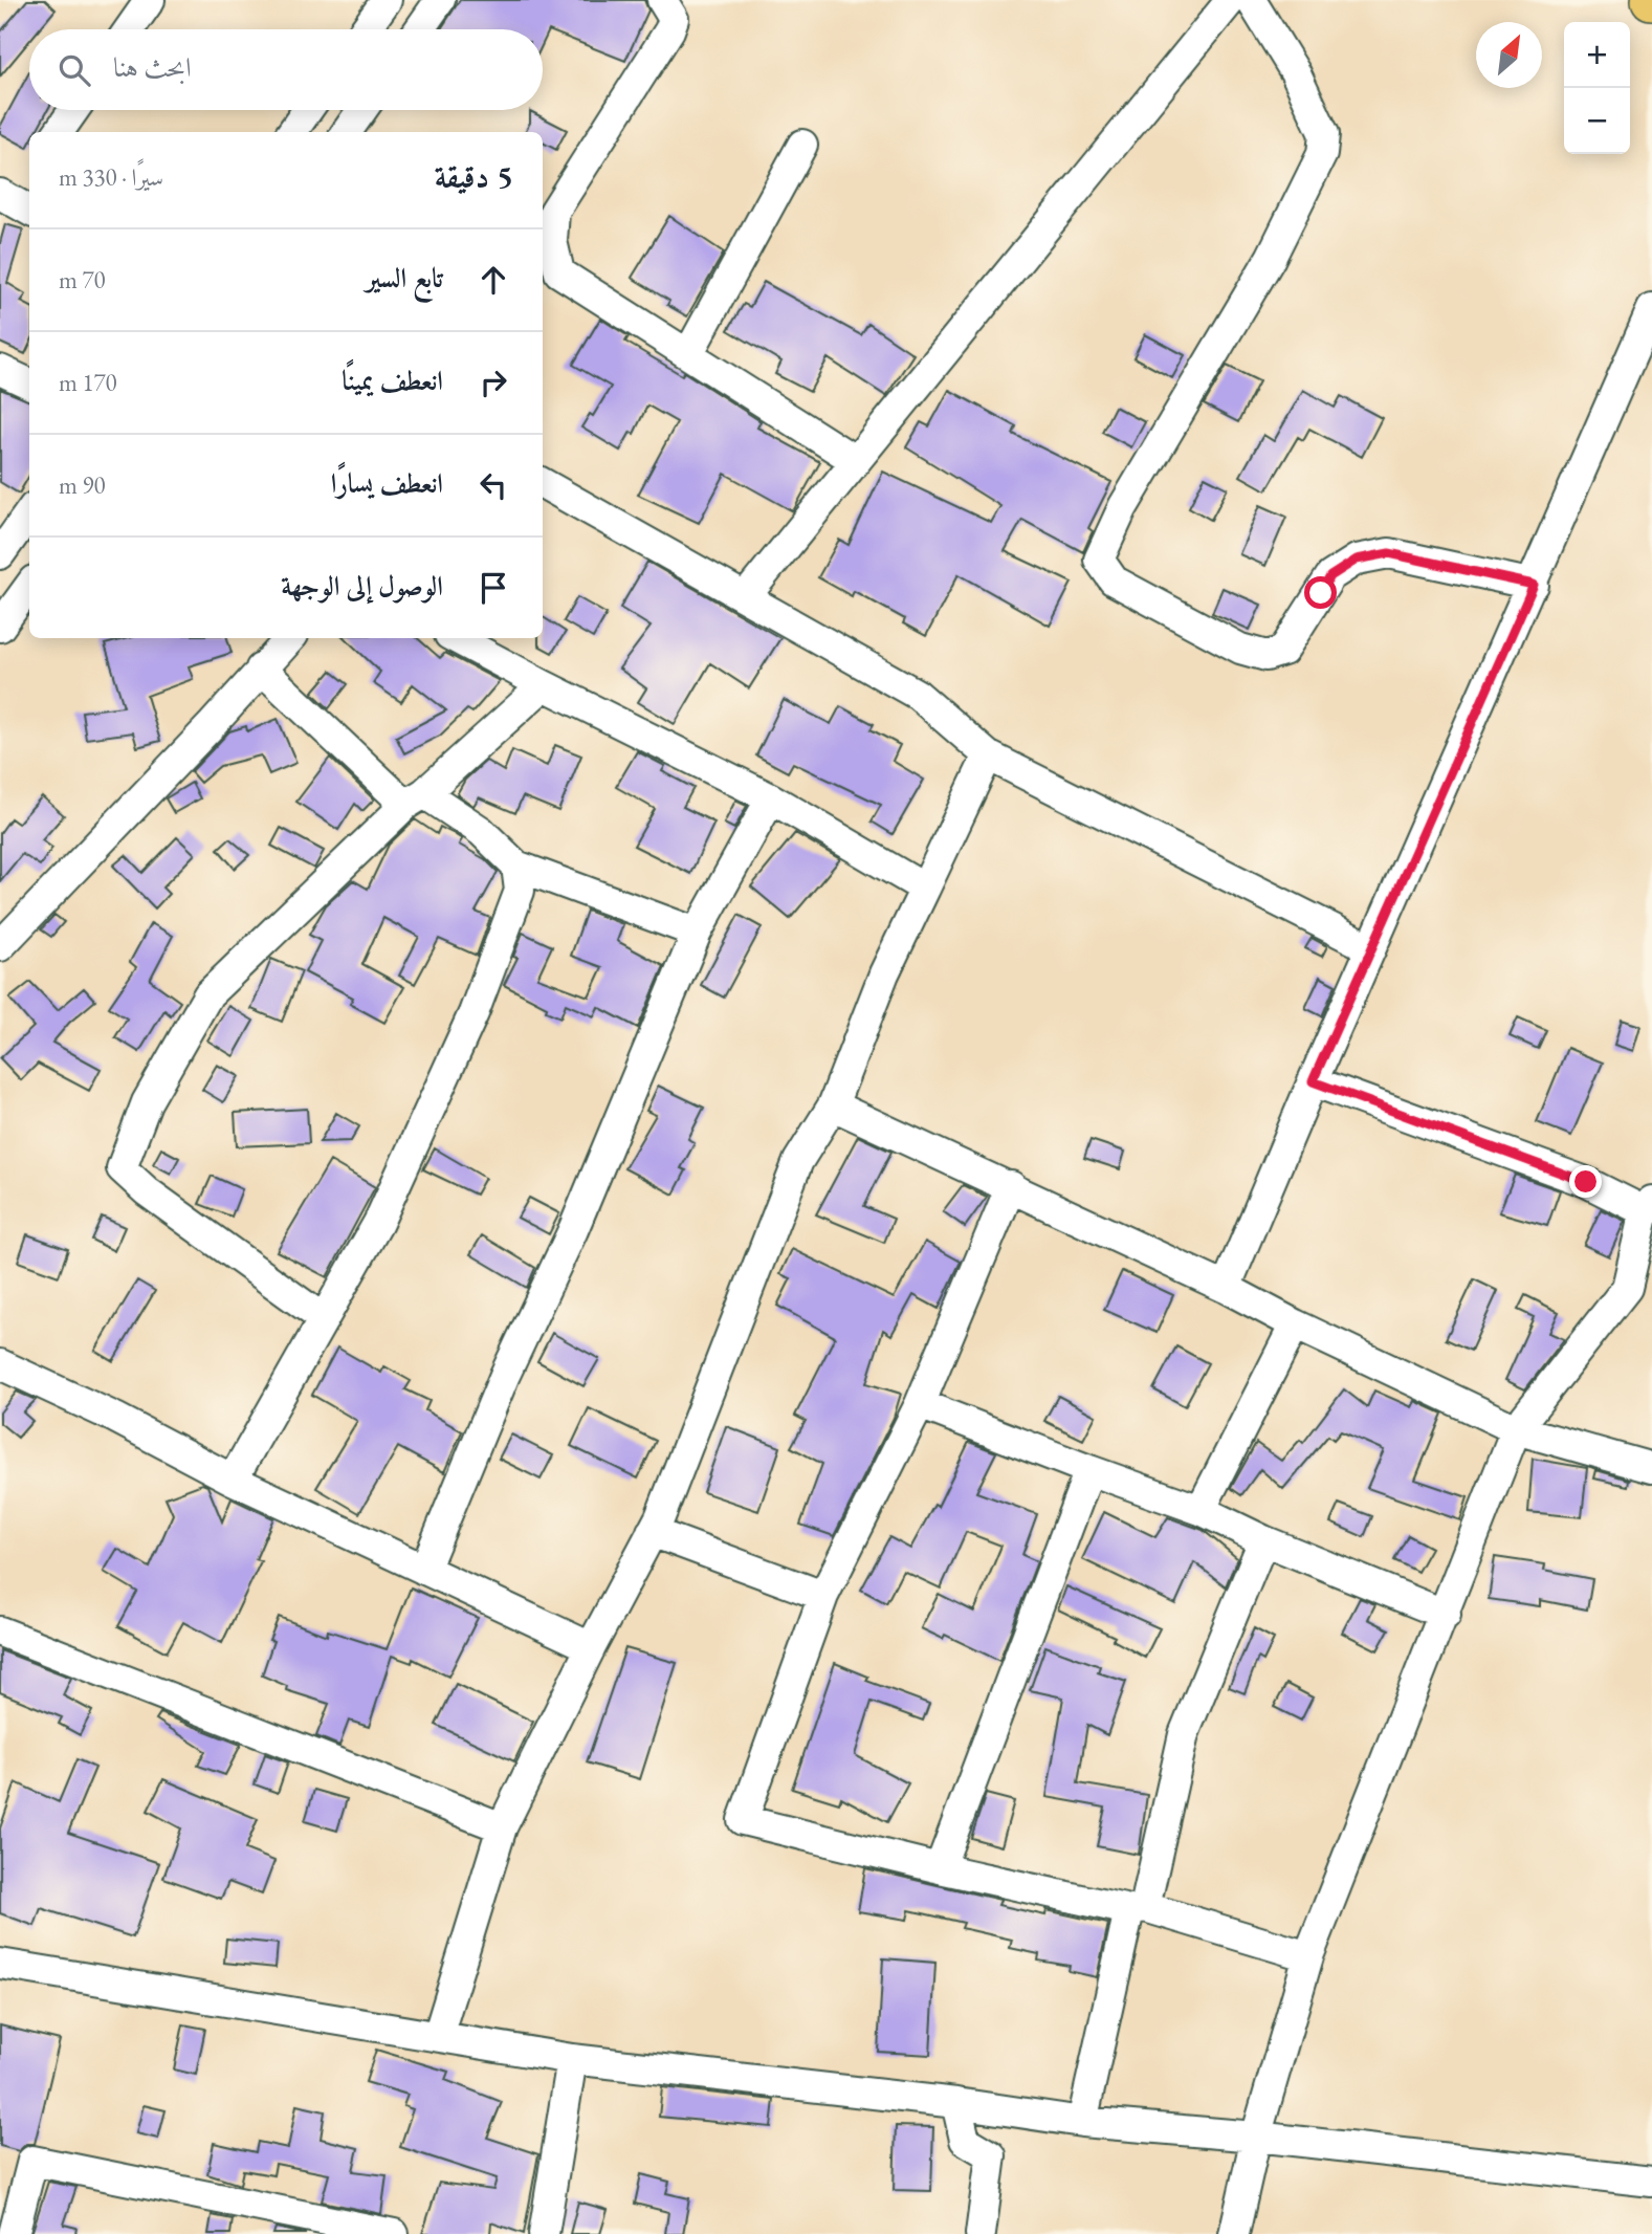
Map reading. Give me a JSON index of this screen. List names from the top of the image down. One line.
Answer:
{"north":"top right","page":{"map_buttons":["+","−"],"search":"ابحث هنا","heading":["5 دقيقة","سيرًا · 330 m"],"list":[["تابع السير","70 m"],["انعطف يمينًا","170 m"],["انعطف يسارًا","90 m"],"الوصول إلى الوجهة"]}}
